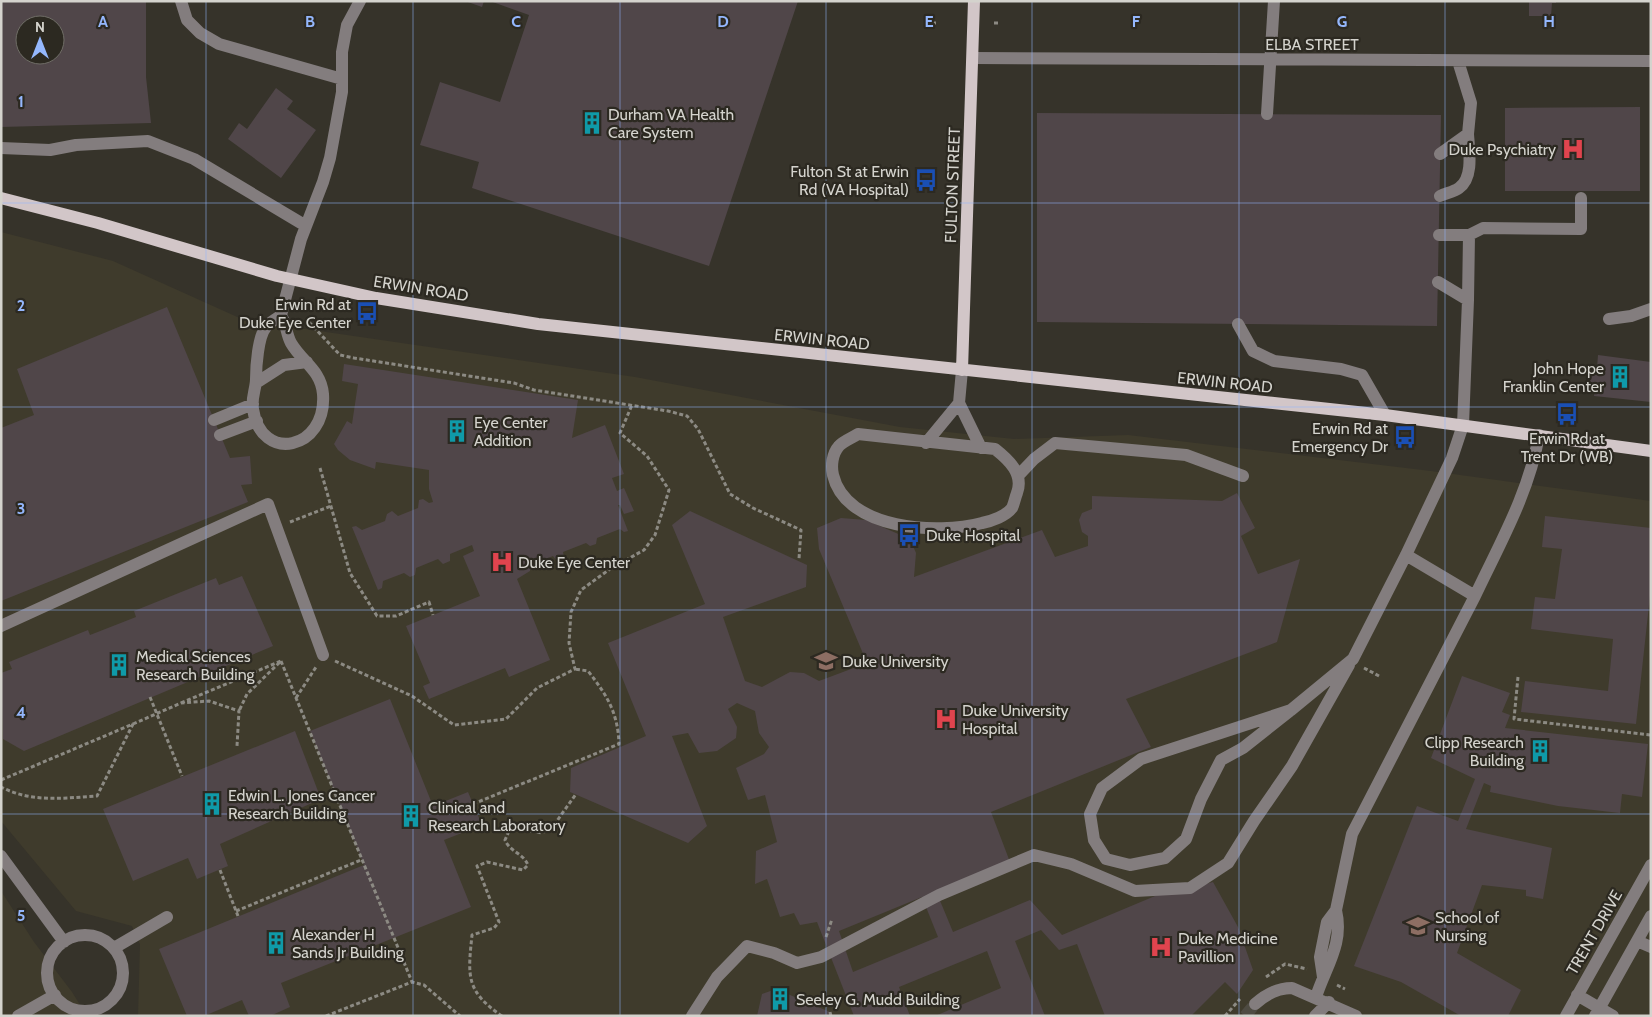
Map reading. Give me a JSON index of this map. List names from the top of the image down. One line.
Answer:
{"streets":{"main road":["FULTON STREET","ERWIN ROAD"],"street":["ELBA STREET","TRENT DRIVE"]},"crossings":[["ELBA STREET","FULTON STREET"],["FULTON STREET","ERWIN ROAD"]],"places":{"building":["Durham VA Health Care System","John Hope Franklin Center","Eye Center Addition","Medical Sciences Research Building","Clipp Research Building","Edwin L. Jones Cancer Research Building","Clinical and Research Laboratory","Alexander H Sands Jr Building","Seeley G. Mudd Building"],"hospital":["Duke Psychiatry","Duke Eye Center","Duke University Hospital","Duke Medicine Pavillion"],"bus stop":["Fulton St at Erwin Rd (VA Hospital)","Erwin Rd at Duke Eye Center","Erwin Rd at Trent Dr (WB)","Erwin Rd at Emergency Dr","Duke Hospital"],"school or university":["Duke University","School of Nursing"]},"north":"top","grid":{"columns":["A","B","C","D","E","F","G","H"],"rows":["1","2","3","4","5"]}}
